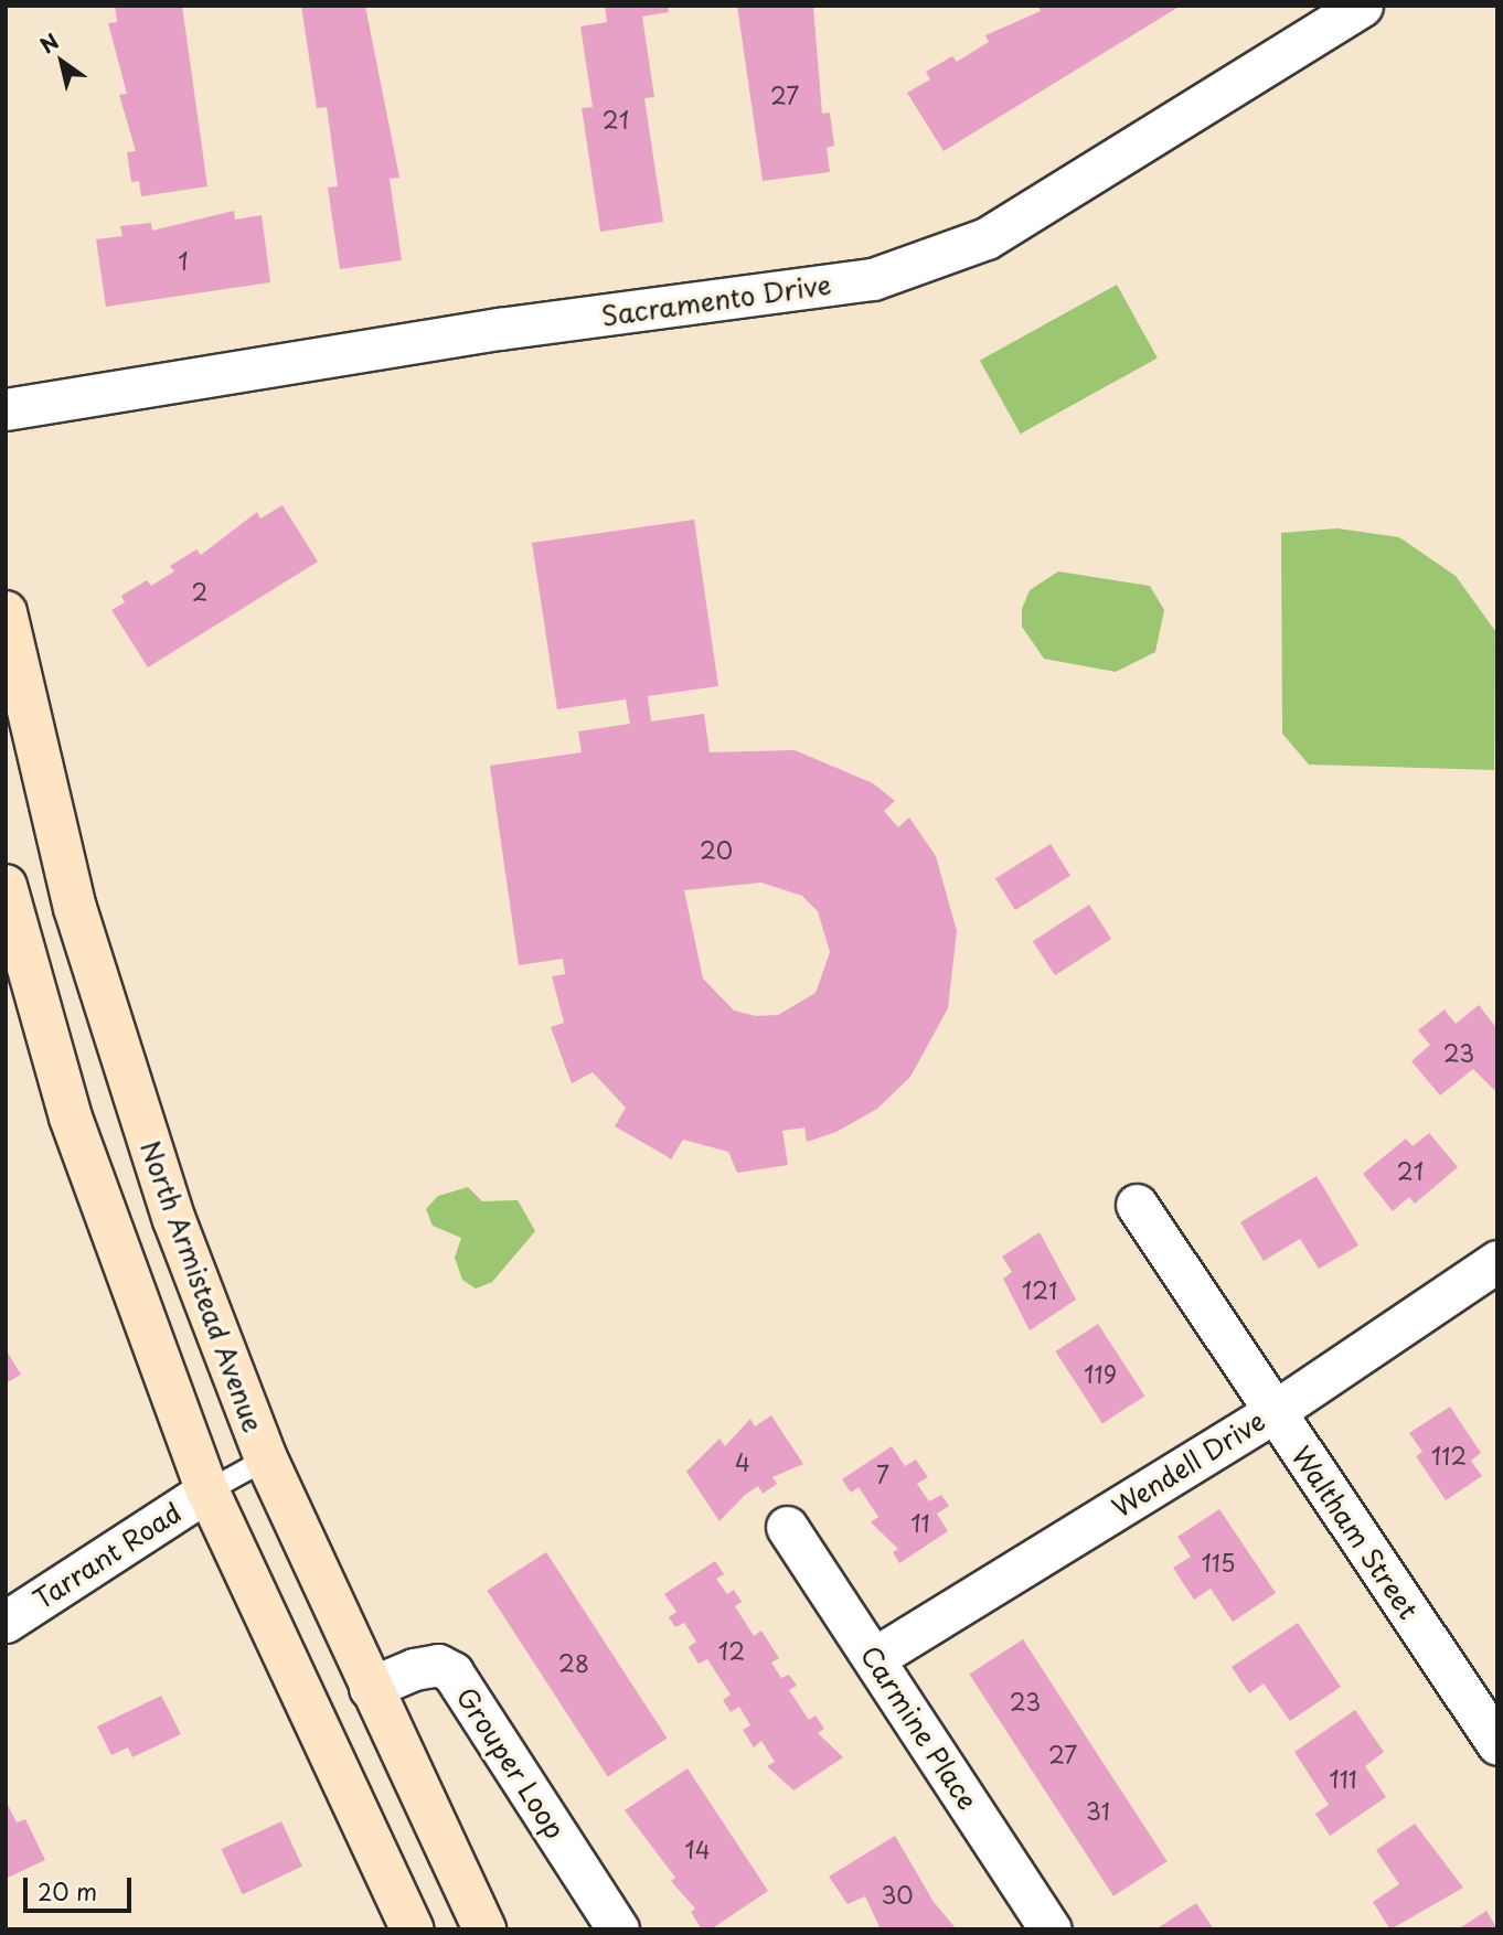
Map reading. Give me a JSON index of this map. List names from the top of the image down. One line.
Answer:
{"streets":{"main road":["North Armistead Avenue"],"street":["Sacramento Drive","Wendell Drive","Waltham Street","Tarrant Road","Carmine Place","Grouper Loop"]},"crossings":[["North Armistead Avenue","Grouper Loop"],["Wendell Drive","Waltham Street"],["Wendell Drive","Carmine Place"]],"house_numbers":["27","21","1","2","20","23","21","121","119","112","4","7","11","115","12","28","23","27","111","31","14","30"],"scale_bar":"20 m","north":"top left"}
